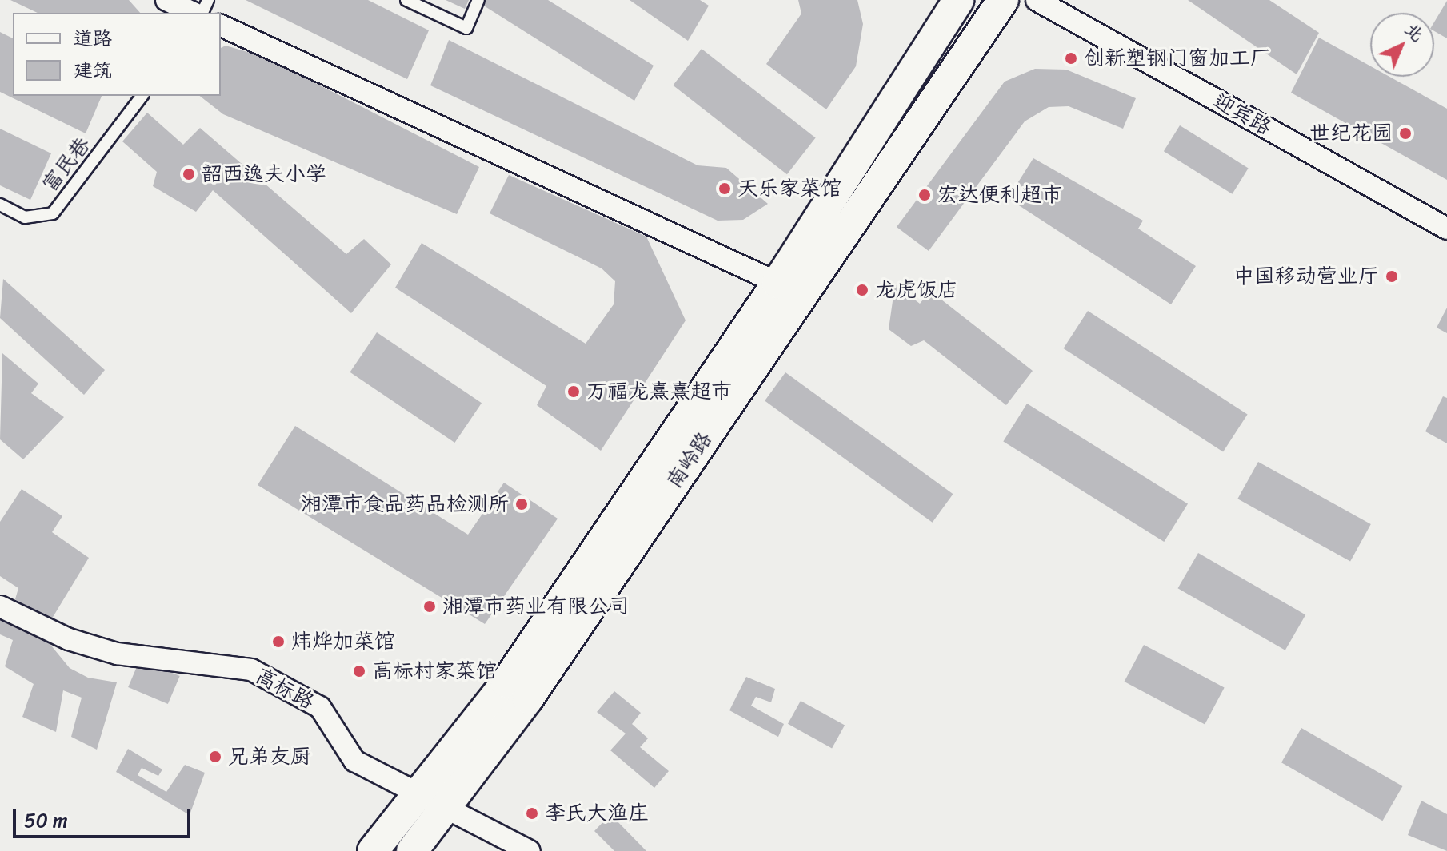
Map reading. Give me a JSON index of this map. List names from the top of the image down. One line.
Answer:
{"streets":{"street":["迎宾路","南岭路","高标路"],"lane":["富民巷"]},"crossings":[["南岭路","高标路"]],"places":["创新塑钢门窗加工厂","世纪花园","韶西逸夫小学","天乐家菜馆","宏达便利超市","中国移动营业厅","龙虎饭店","万福龙熹熹超市","湘潭市食品药品检测所","湘潭市药业有限公司","炜烨加菜馆","高标村家菜馆","兄弟友厨","李氏大渔庄"],"legend":["道路","建筑"],"scale_bar":"50 m","north":"top right"}
